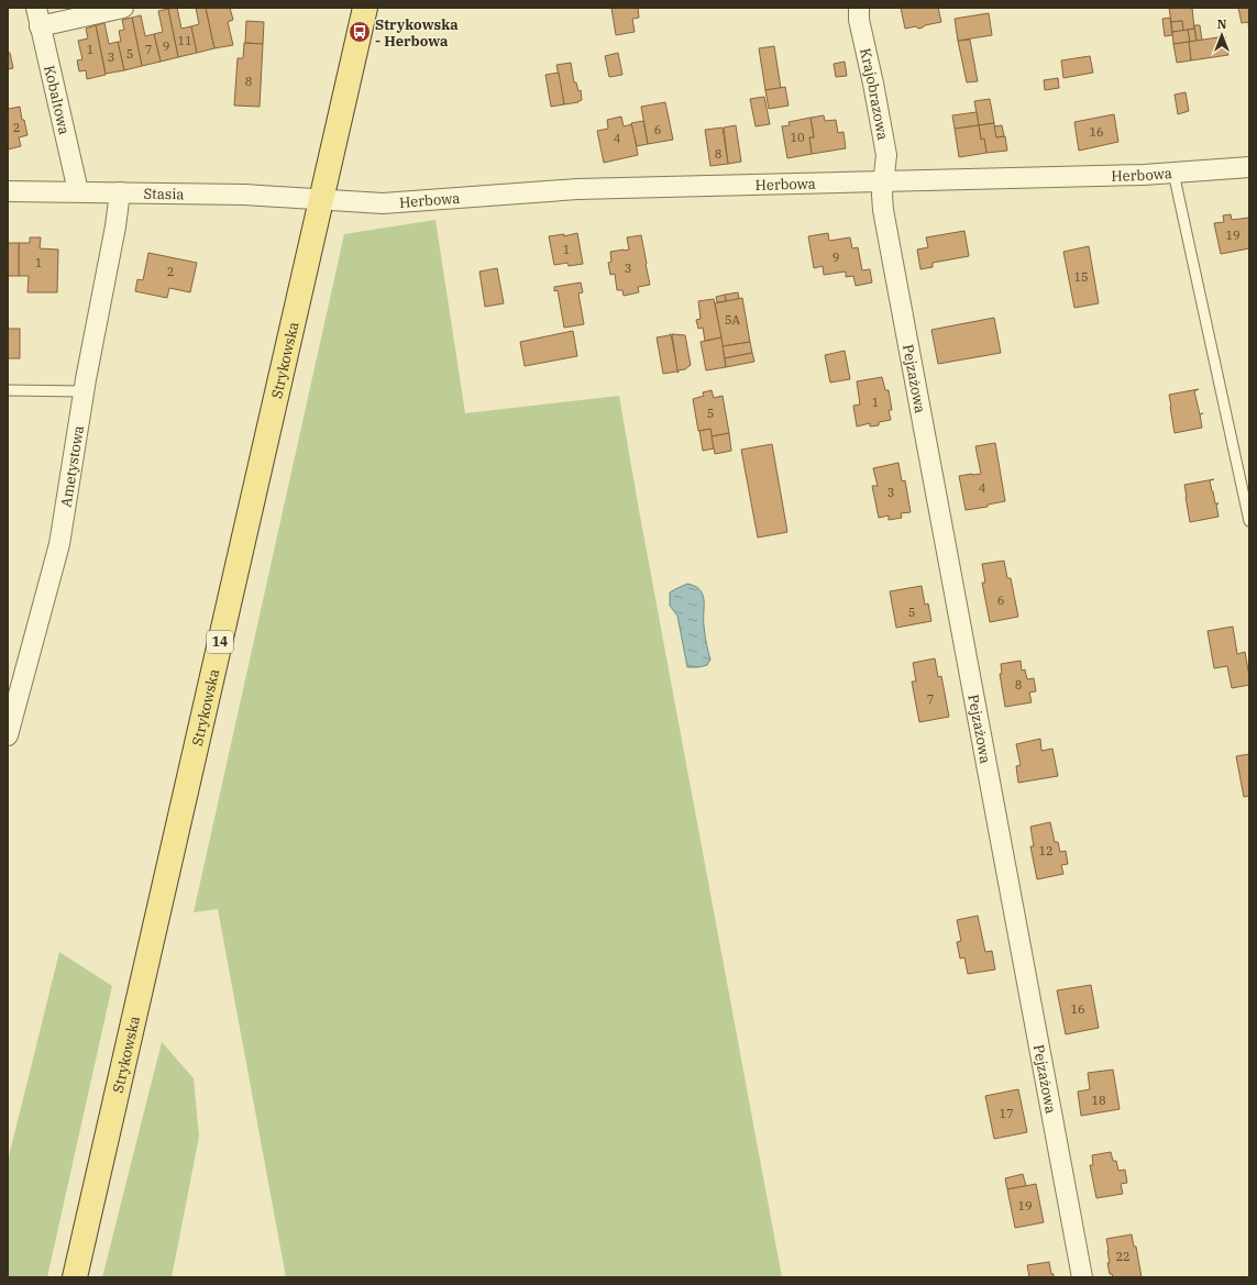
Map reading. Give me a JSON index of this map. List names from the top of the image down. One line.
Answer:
{"streets":{"main road":["Strykowska","14"],"street":["Krajobrazowa","Kobaltowa","Herbowa","Stasia","Pejzażowa","Ametystowa"]},"crossings":[["Krajobrazowa","Herbowa"],["Krajobrazowa","Pejzażowa"],["Kobaltowa","Stasia"],["Herbowa","Stasia"],["Herbowa","Strykowska"],["Herbowa","Pejzażowa"],["Stasia","Strykowska"],["Stasia","Ametystowa"]],"places":{"bus stop":["Strykowska - Herbowa"]},"house_numbers":["11","9","1","7","5","3","8","2","6","16","10","4","8","19","1","9","1","3","2","15","5A","1","5","4","3","6","5","8","7","12","16","18","17","19","22"],"north":"top"}
